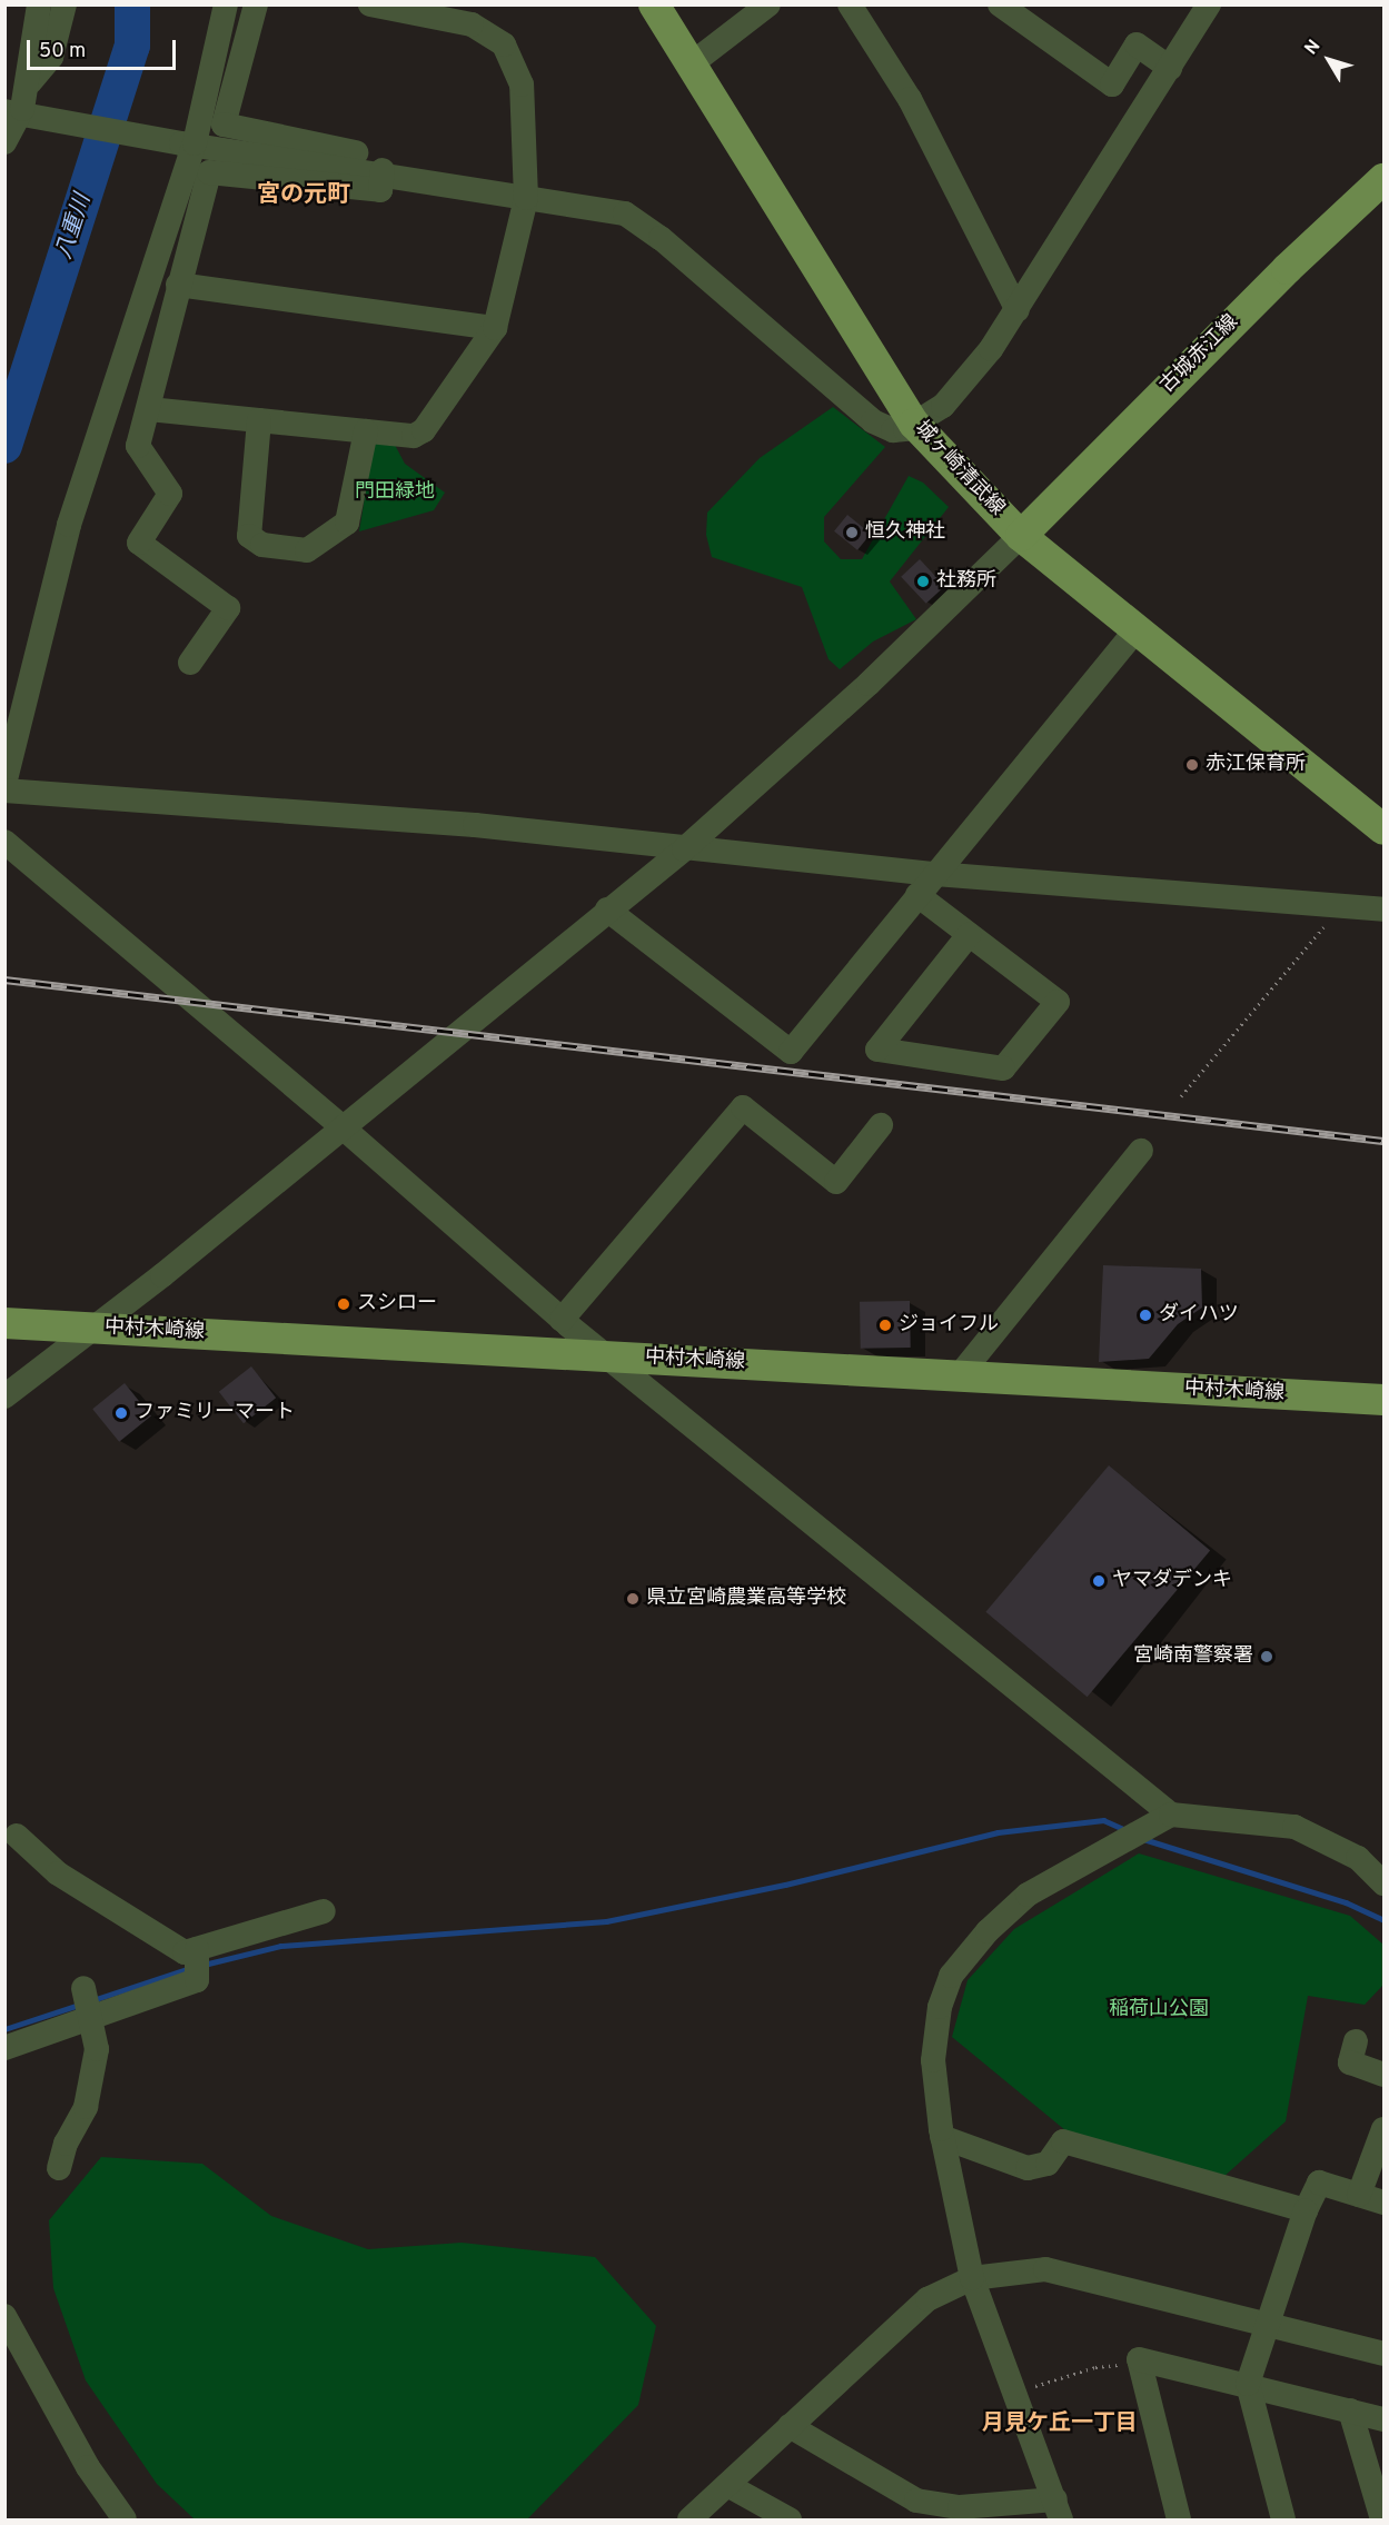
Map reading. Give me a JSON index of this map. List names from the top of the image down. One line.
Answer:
{"streets":{"main road":["古城赤江線","城ヶ崎清武線","中村木崎線"]},"crossings":[["古城赤江線","城ヶ崎清武線"]],"districts":["宮の元町","月見ケ丘一丁目"],"water":["八重川"],"parks":["門田緑地","稲荷山公園"],"places":["恒久神社","社務所","赤江保育所","スシロー","ダイハツ","ジョイフル","ファミリーマート","ヤマダデンキ","県立宮崎農業高等学校","宮崎南警察署"],"scale_bar":"50 m","north":"top left"}
